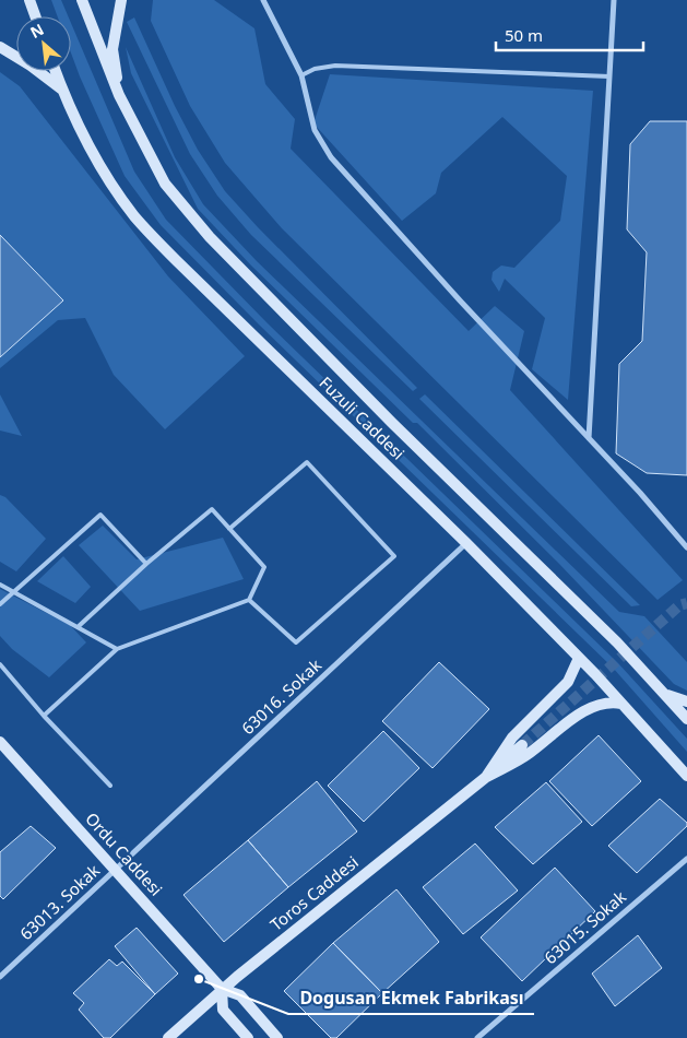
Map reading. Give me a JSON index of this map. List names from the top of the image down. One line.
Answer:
{"streets":{"main road":["Fuzuli Caddesi","Ordu Caddesi","Toros Caddesi"],"street":["63016. Sokak","63013. Sokak","63015. Sokak"]},"crossings":[["Fuzuli Caddesi","63016. Sokak"],["Fuzuli Caddesi","Toros Caddesi"],["63016. Sokak","Ordu Caddesi"],["63016. Sokak","63013. Sokak"],["Ordu Caddesi","Toros Caddesi"],["Ordu Caddesi","63013. Sokak"]],"places":["Dogusan Ekmek Fabrikası"],"scale_bar":"50 m","north":"top left"}
